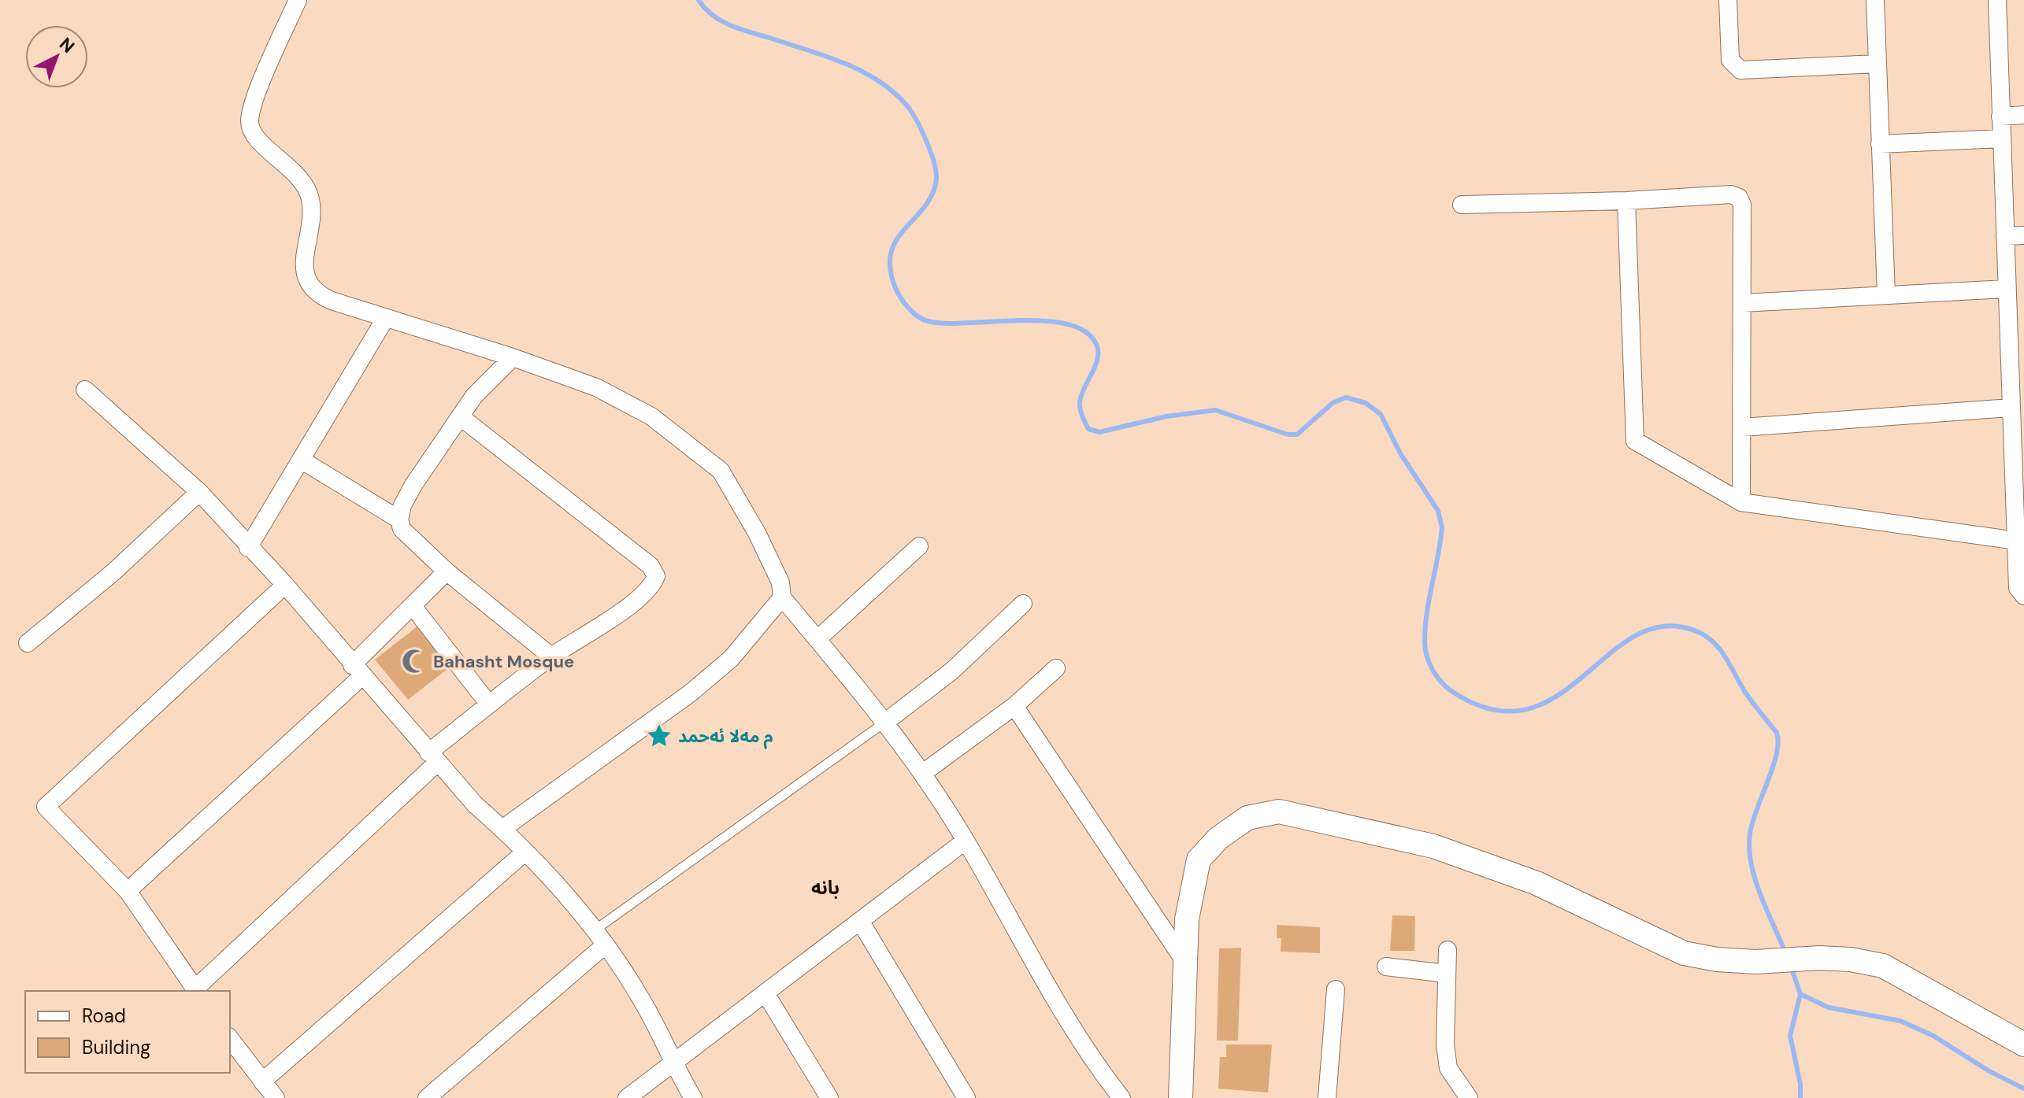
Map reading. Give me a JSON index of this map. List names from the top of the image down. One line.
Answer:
{"districts":["بانە"],"places":{"mosque":["Bahasht Mosque"],"place":["م مەلا ئەحمد"]},"legend":["Road","Building"],"north":"top right"}
